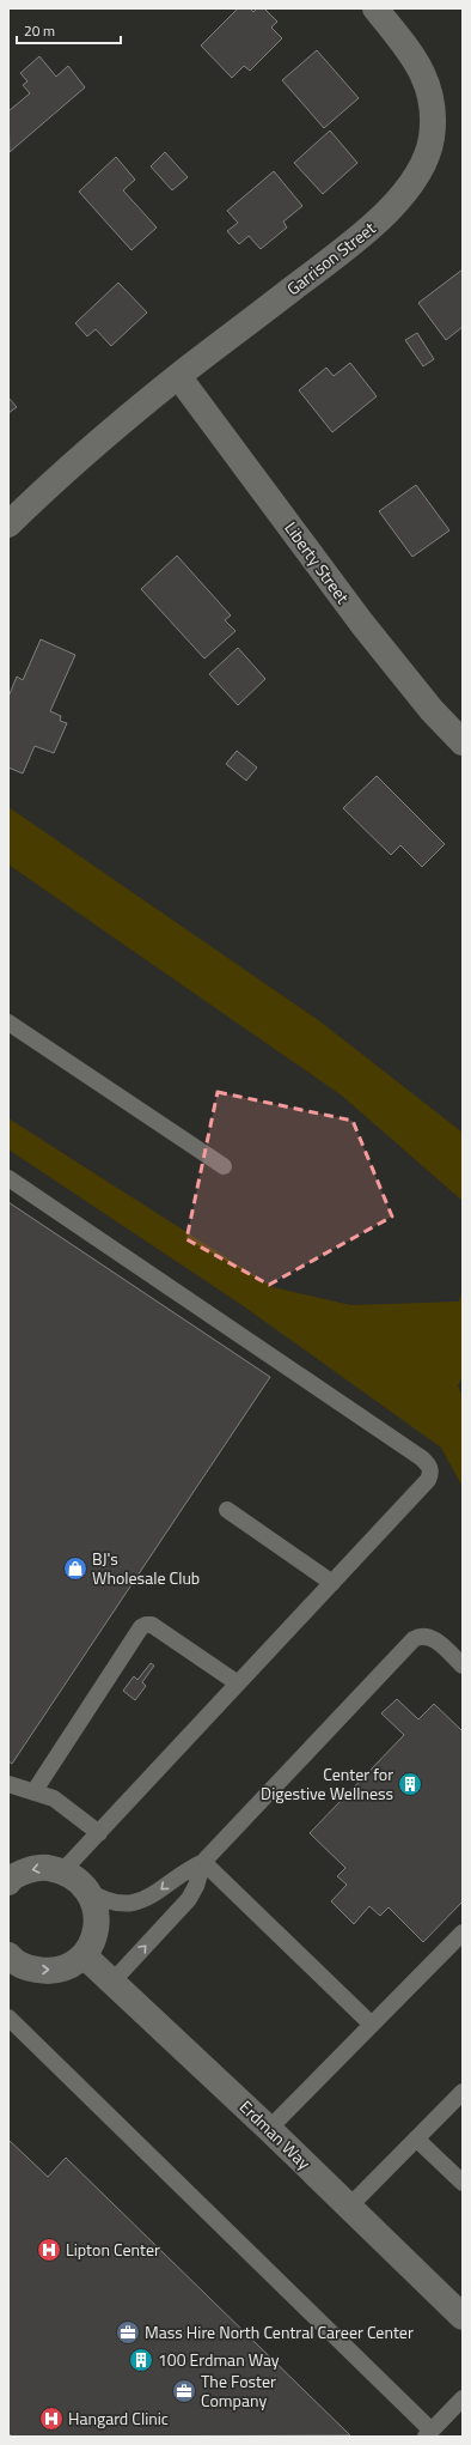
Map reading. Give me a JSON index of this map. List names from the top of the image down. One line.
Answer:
{"streets":{"street":["Garrison Street","Liberty Street","Erdman Way"]},"crossings":[["Garrison Street","Liberty Street"]],"places":{"shop":["BJ's Wholesale Club"],"building":["Center for Digestive Wellness","100 Erdman Way"],"hospital":["Lipton Center","Hangard Clinic"],"office":["Mass Hire North Central Career Center","The Foster Company"]},"scale_bar":"20 m"}
